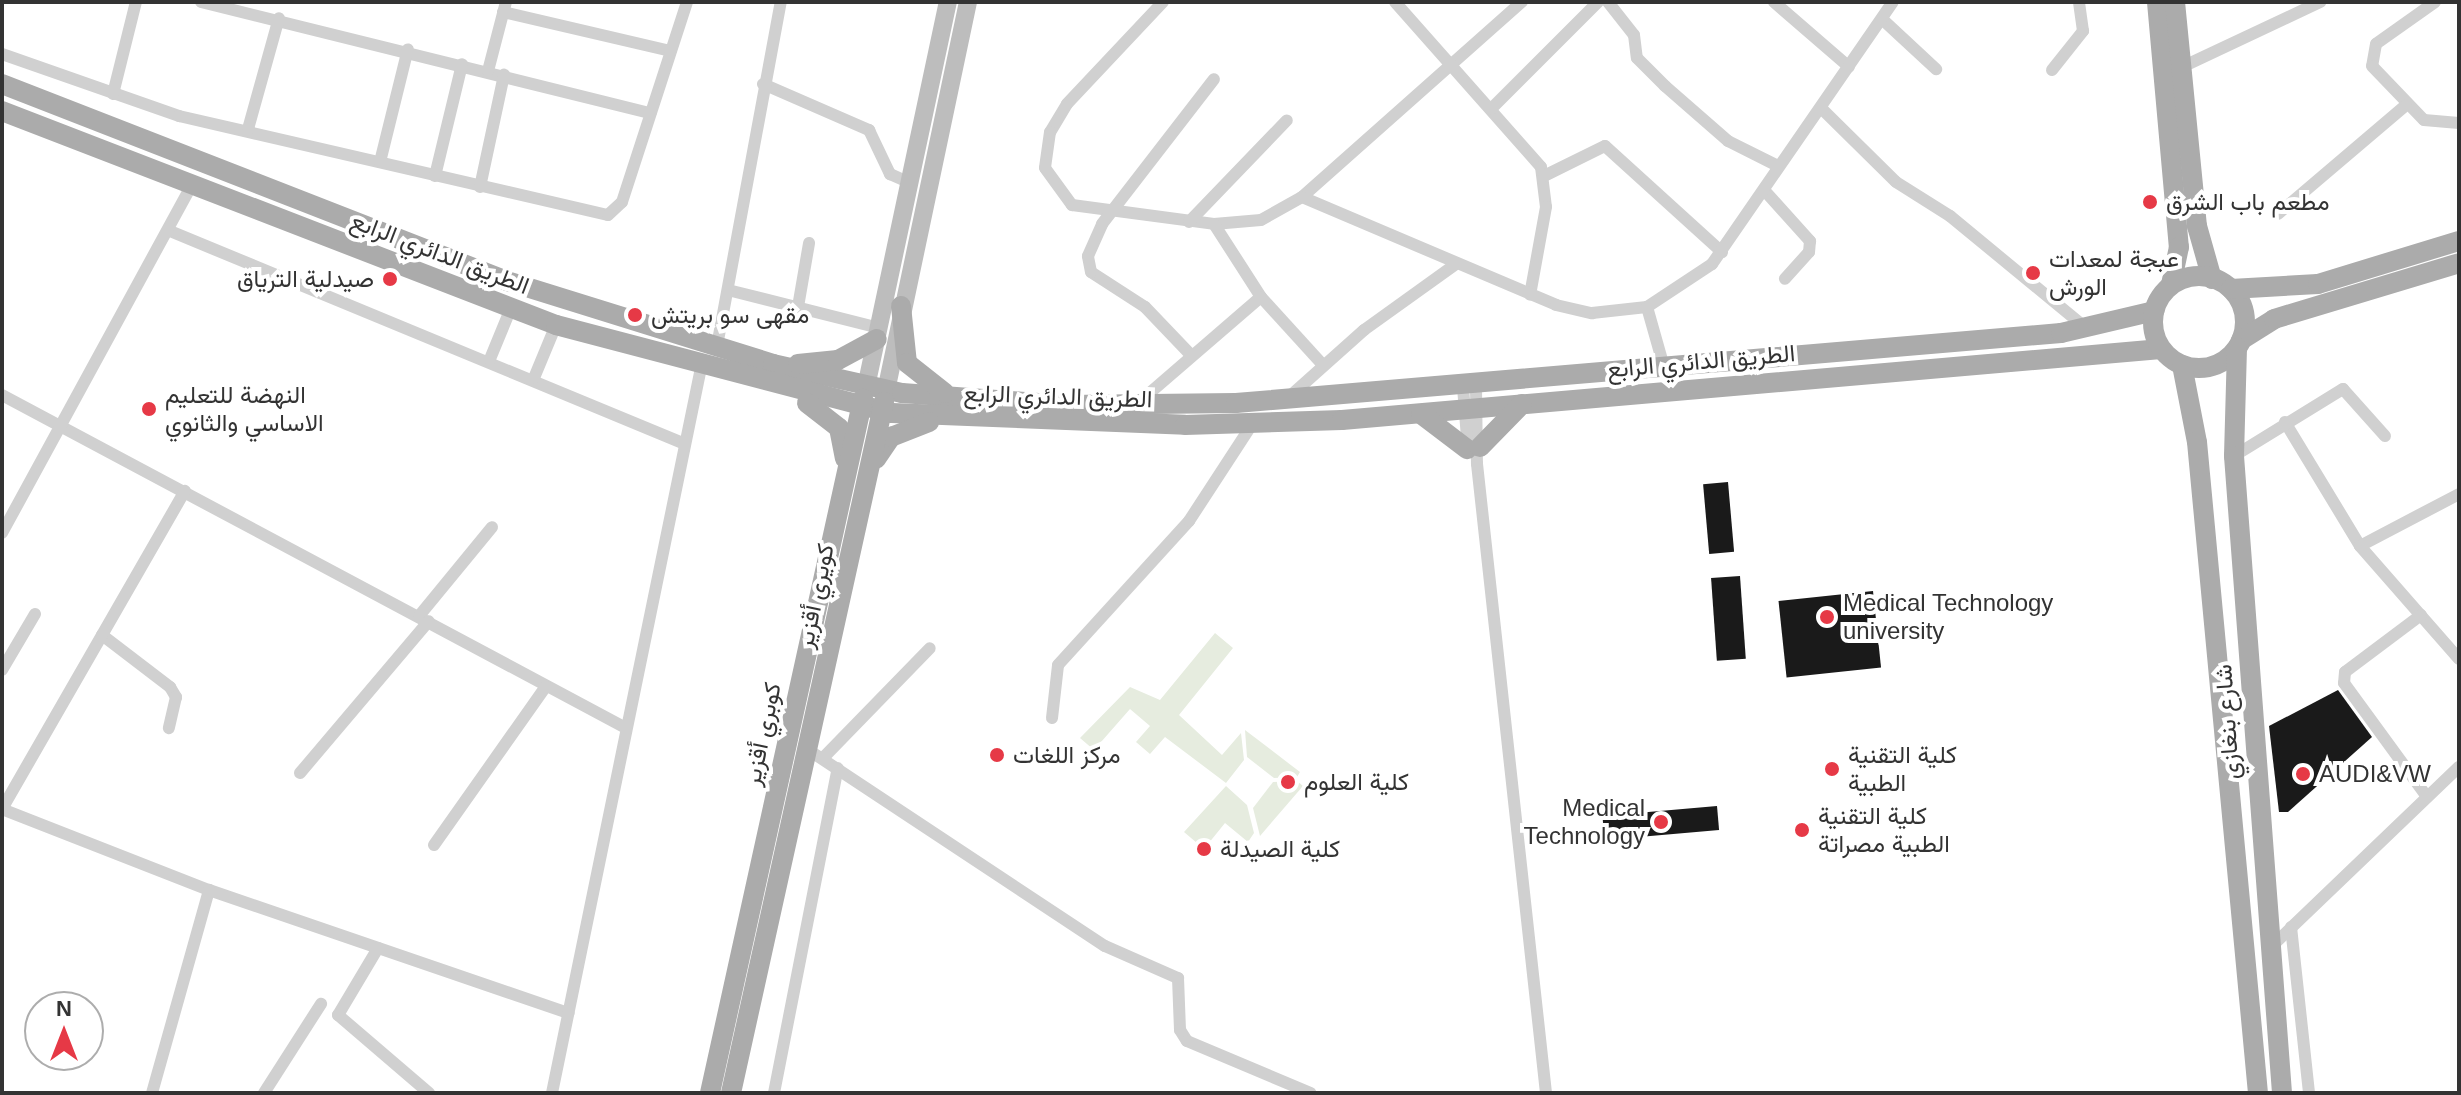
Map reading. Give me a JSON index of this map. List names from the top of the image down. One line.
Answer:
{"streets":{"main road":["الطريق الدائري الرابع","كويري أقزير","شارع بنغازي","كوبري أقزير"]},"crossings":[["الطريق الدائري الرابع","كويري أقزير"],["الطريق الدائري الرابع","شارع بنغازي"],["الطريق الدائري الرابع","كوبري أقزير"],["كويري أقزير","كوبري أقزير"]],"places":["مطعم باب الشرق","عبجة لمعدات الورش","صيدلية الترياق","مقهى سو بريتش","النهضة للتعليم الاساسي والثانوي","Medical Technology university","مركز اللغات","كلية التقنية الطبية","AUDI&VW","كلية العلوم","Medical Technology","كلية التقنية الطبية مصراتة","كلية الصيدلة"],"north":"top"}
